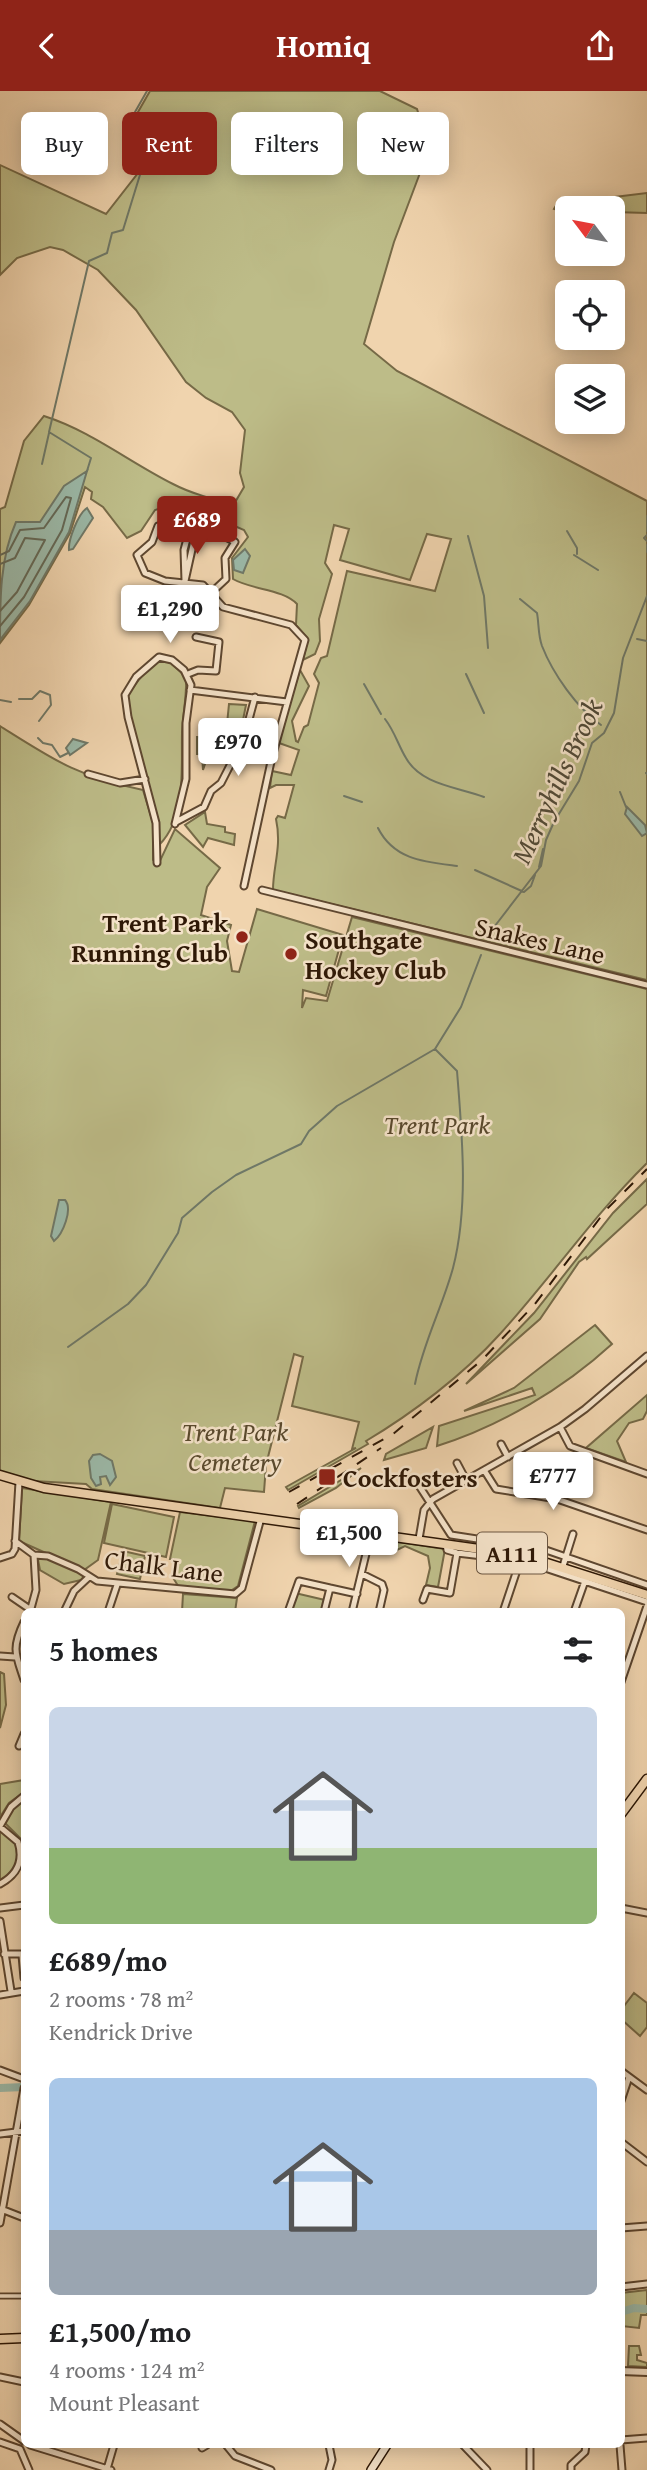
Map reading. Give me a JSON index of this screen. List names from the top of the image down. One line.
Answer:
{"streets":{"main road":["A111"],"street":["Snakes Lane","Chalk Lane"]},"crossings":[["A111","Chalk Lane"]],"water":["Merryhills Brook"],"parks":["Trent Park","Trent Park Cemetery"],"places":{"other":["Trent Park Running Club","Southgate Hockey Club"],"transit":["Cockfosters"]},"north":"top left","page":{"header":"Homiq","chip":["Buy","Rent","Filters","New"],"price":["£689","£1,290","£970","£777","£1,500"],"heading":"5 homes","list":[{"name":"£689/mo","note":"2 rooms · 78 m² · Kendrick Drive"},{"name":"£1,500/mo","note":"4 rooms · 124 m² · Mount Pleasant"}]}}
